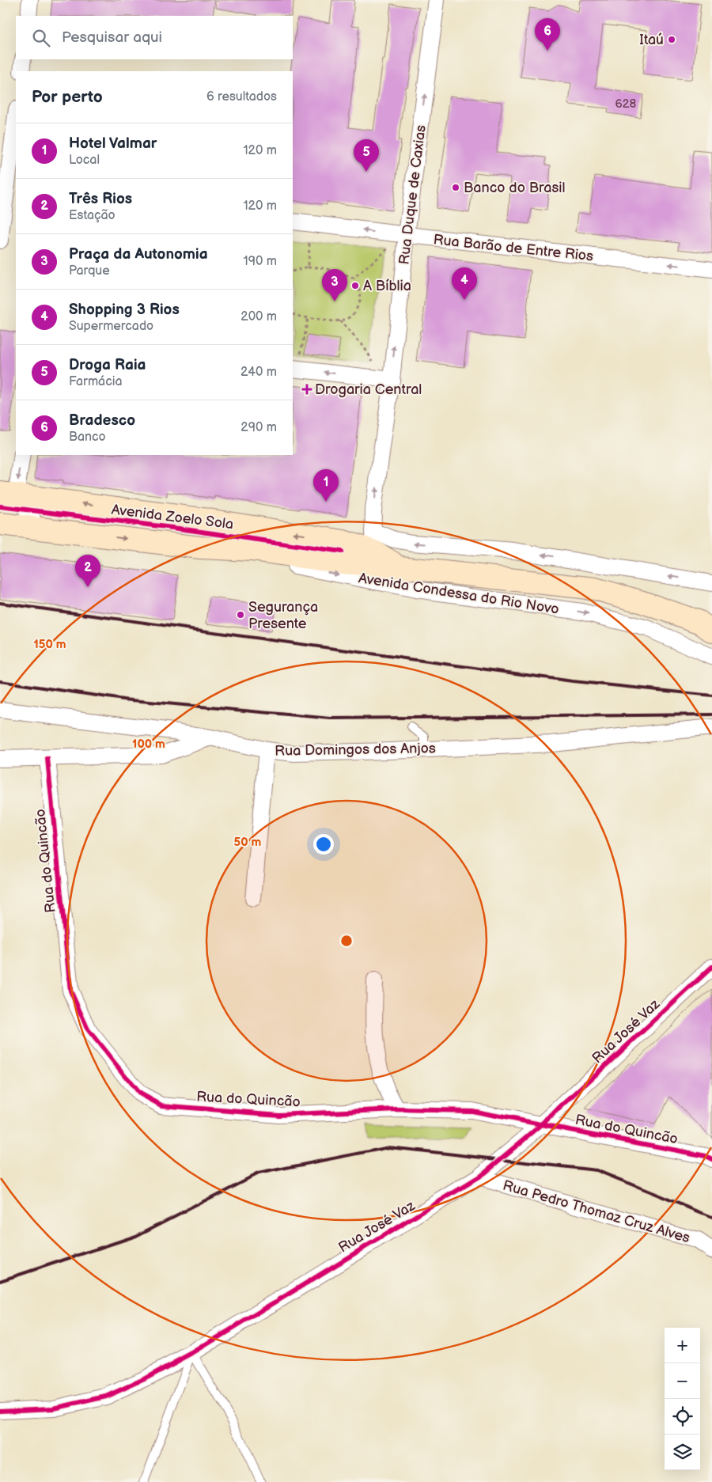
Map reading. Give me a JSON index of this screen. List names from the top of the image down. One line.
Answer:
{"streets":{"main road":["Avenida Condessa do Rio Novo"],"street":["Rua Duque de Caxias","Rua Barão de Entre Rios","Rua Domingos dos Anjos","Rua do Quincão","Rua José Vaz","Rua Pedro Thomaz Cruz Alves"],"cycle path":["Avenida Zoelo Sola"]},"crossings":[["Rua Duque de Caxias","Rua Barão de Entre Rios"],["Rua Duque de Caxias","Avenida Condessa do Rio Novo"],["Rua do Quincão","Rua José Vaz"],["Rua José Vaz","Rua Pedro Thomaz Cruz Alves"]],"one_way":["Rua Duque de Caxias","Rua Barão de Entre Rios"],"places":{"other":["Itaú","Banco do Brasil","A Bíblia","Segurança Presente"],"health":["Drogaria Central"]},"house_numbers":["628"],"page":{"search":"Pesquisar aqui","pins":["6","5","4","3","1","2"],"heading":["Por perto","6 resultados"],"list":[{"mark":"1","name":"Hotel Valmar","note":"Local","value":"120 m"},{"mark":"2","name":"Três Rios","note":"Estação","value":"120 m"},{"mark":"3","name":"Praça da Autonomia","note":"Parque","value":"190 m"},{"mark":"4","name":"Shopping 3 Rios","note":"Supermercado","value":"200 m"},{"mark":"5","name":"Droga Raia","note":"Farmácia","value":"240 m"},{"mark":"6","name":"Bradesco","note":"Banco","value":"290 m"}],"map_buttons":["+","−"]},"rings":["150 m","100 m","50 m"]}
